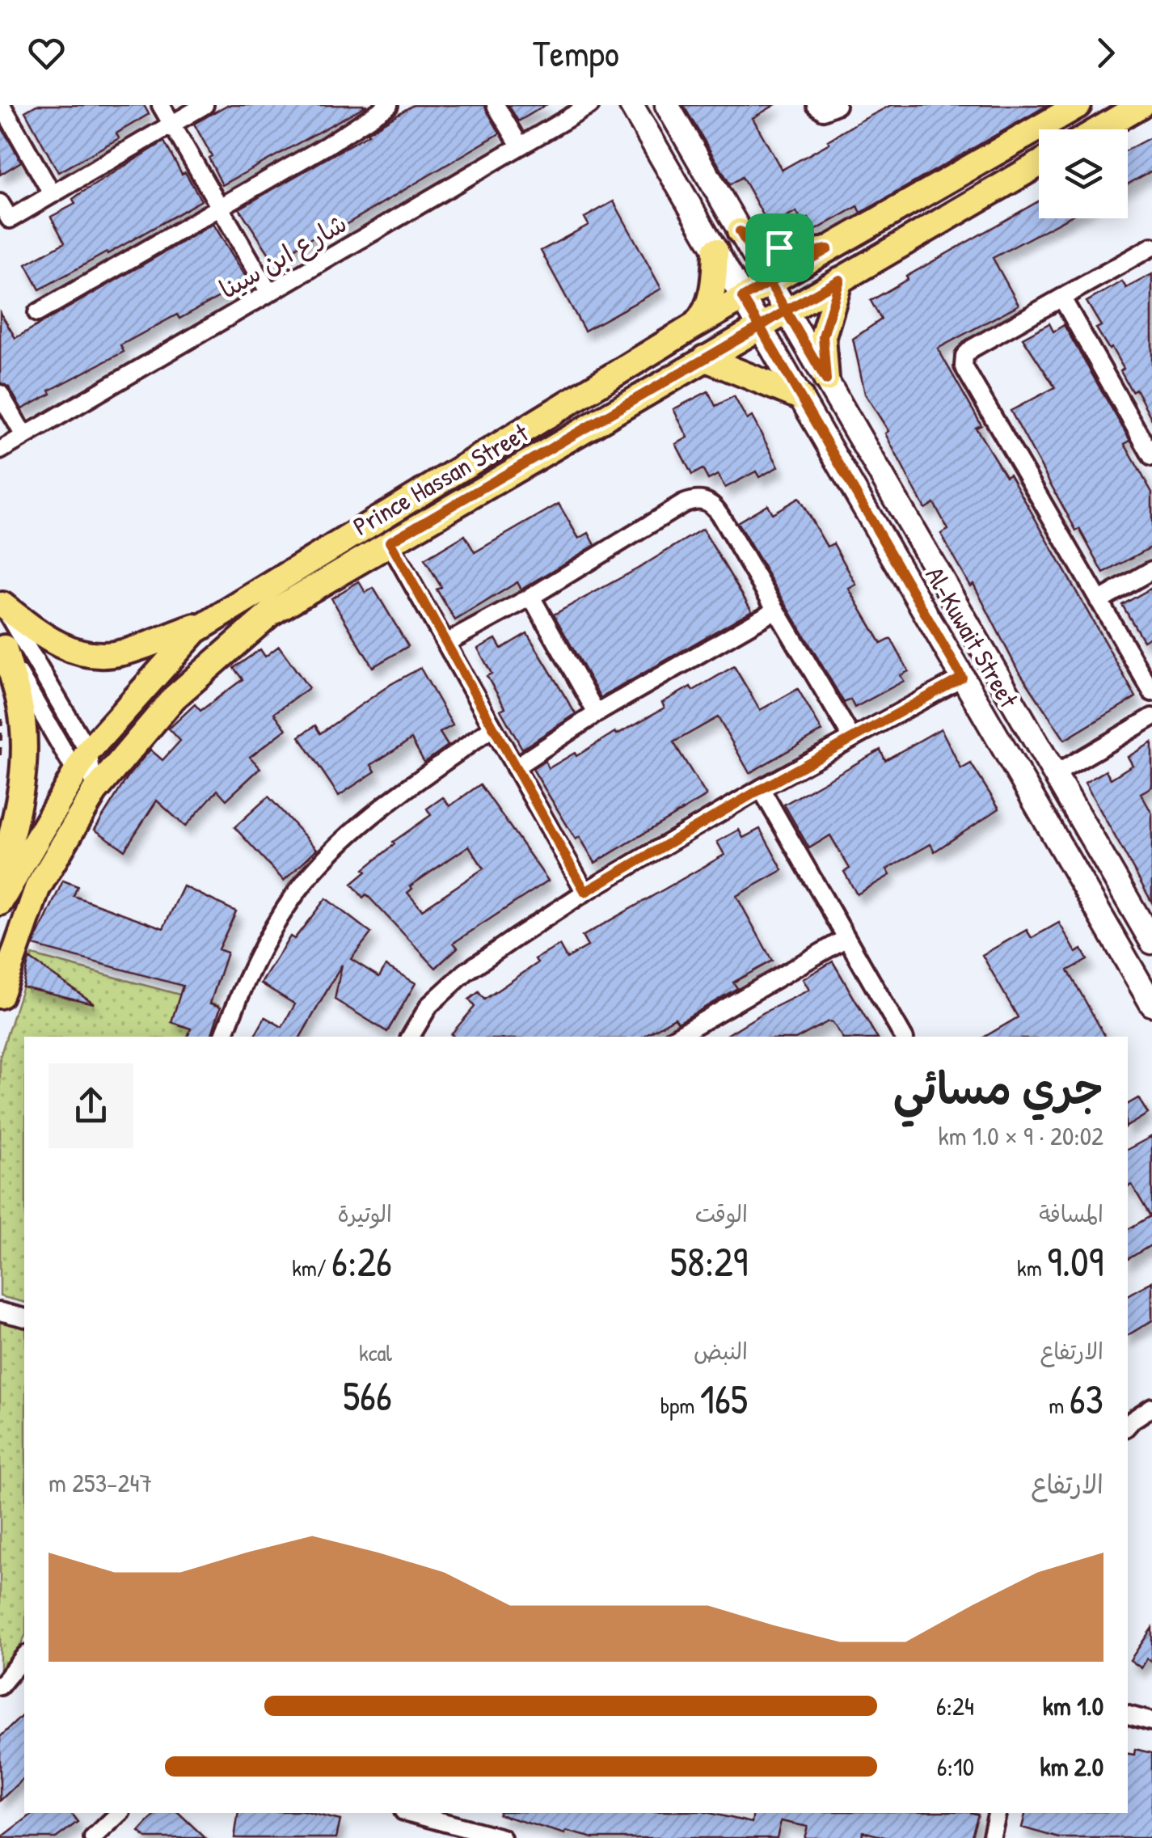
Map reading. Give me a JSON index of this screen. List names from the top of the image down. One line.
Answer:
{"streets":{"main road":["Prince Hassan Street","Al-Kuwait Street"],"street":["شارع ابن سينا"]},"crossings":[["Prince Hassan Street","Al-Kuwait Street"]],"page":{"header":"Tempo","heading":["جري مسائي","20:02 · 9 × 1.0 km"],"stats":[["المسافة","9.09 km"],["الوقت","58:29"],["الوتيرة","6:26 /km"],["الارتفاع","63 m"],["النبض","165 bpm"],["kcal","566"]],"chart":["الارتفاع","247–253 m"],"list":[{"name":"1.0 km","note":"6:24"},{"name":"2.0 km","note":"6:10"}]}}
